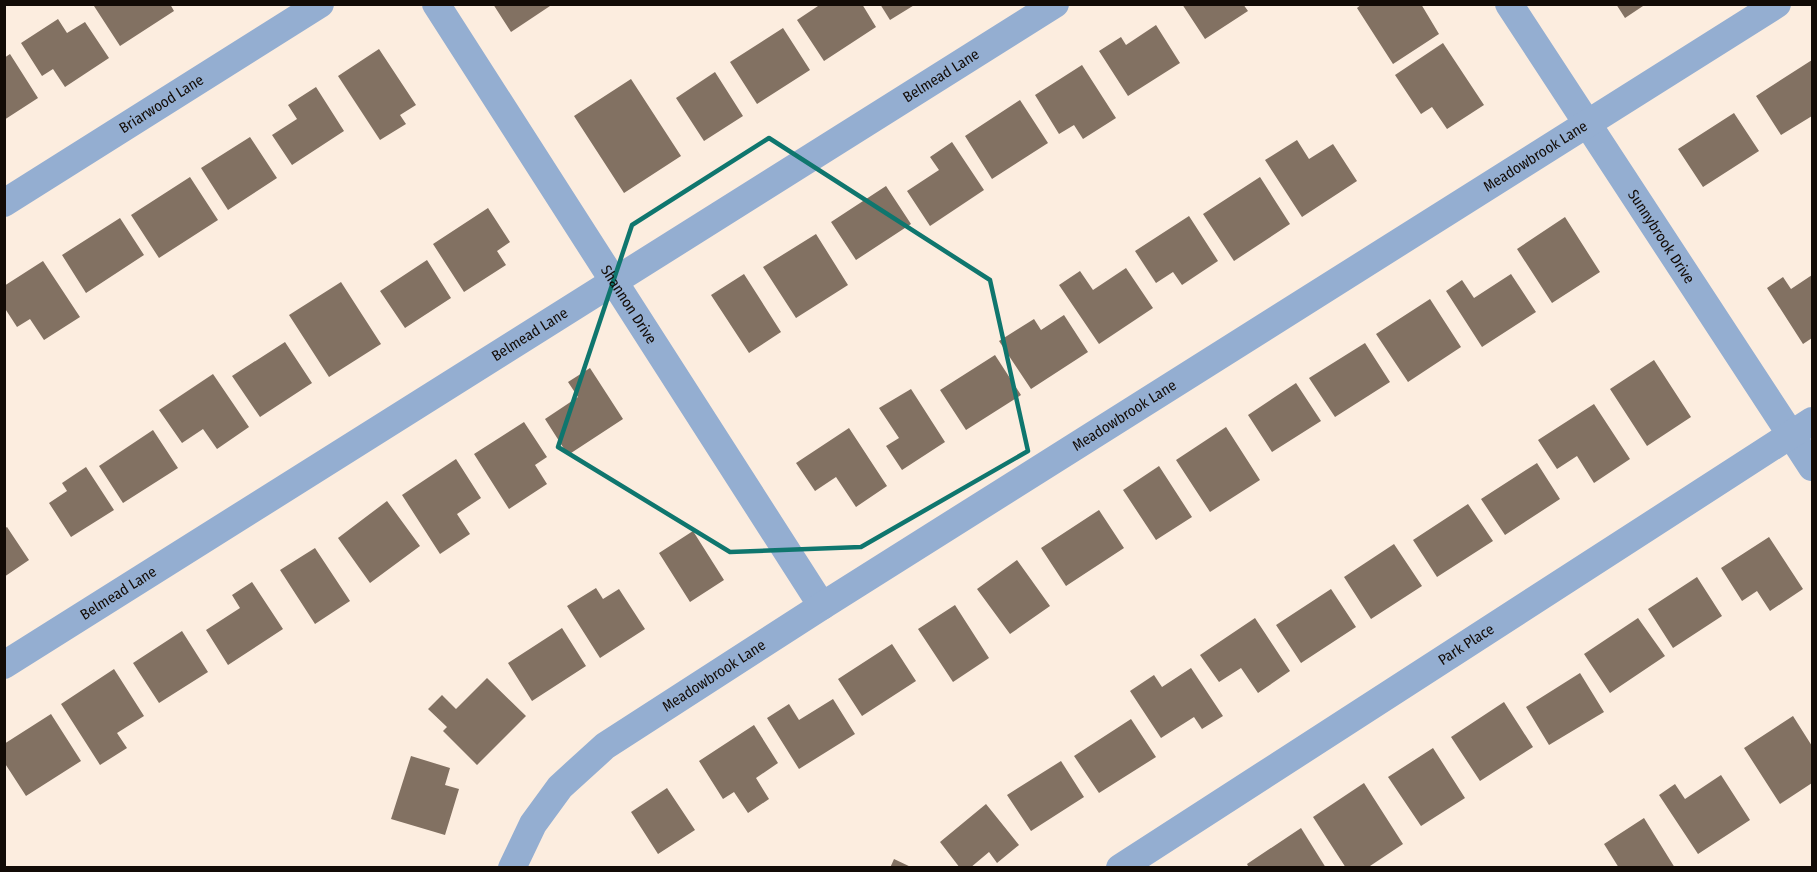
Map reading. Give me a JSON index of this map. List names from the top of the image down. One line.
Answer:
{"streets":{"street":["Belmead Lane","Briarwood Lane","Meadowbrook Lane","Sunnybrook Drive","Shannon Drive","Park Place"]},"crossings":[["Belmead Lane","Shannon Drive"],["Meadowbrook Lane","Sunnybrook Drive"],["Meadowbrook Lane","Shannon Drive"],["Sunnybrook Drive","Park Place"]]}
